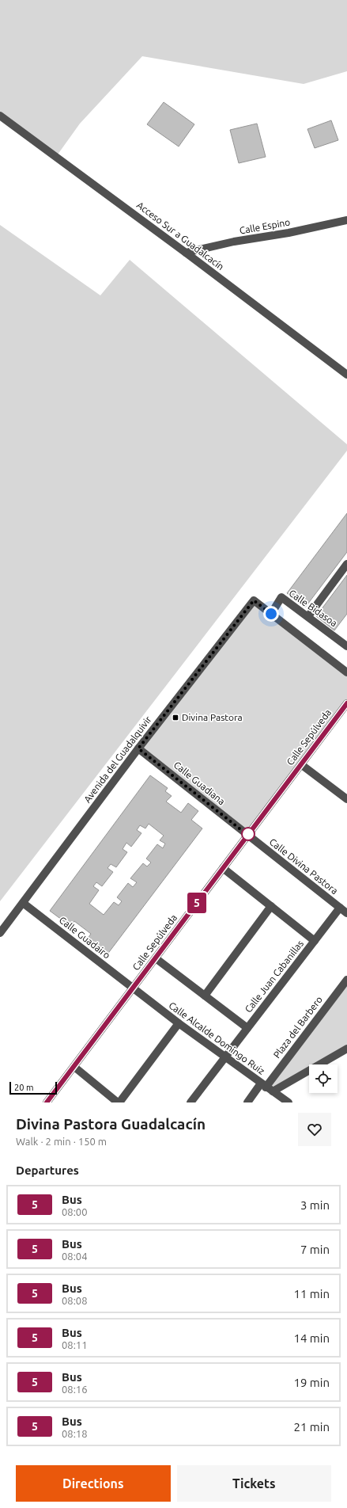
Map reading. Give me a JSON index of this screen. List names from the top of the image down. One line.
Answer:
{"streets":{"street":["Calle Espino","Acceso Sur a Guadalcacín","Calle Bidasoa","Calle Sepúlveda","Avenida del Guadalquivir","Calle Guadiana","Calle Divina Pastora","Calle Guadairo","Calle Juan Cabanillas","Plaza del Barbero","Calle Alcalde Domingo Ruiz"]},"crossings":[["Calle Espino","Acceso Sur a Guadalcacín"],["Calle Bidasoa","Avenida del Guadalquivir"],["Calle Sepúlveda","Calle Guadiana"],["Calle Sepúlveda","Calle Divina Pastora"],["Calle Sepúlveda","Calle Guadairo"],["Calle Sepúlveda","Calle Alcalde Domingo Ruiz"],["Avenida del Guadalquivir","Calle Guadiana"],["Avenida del Guadalquivir","Calle Guadairo"],["Calle Guadiana","Calle Divina Pastora"],["Calle Divina Pastora","Calle Juan Cabanillas"],["Calle Guadairo","Calle Alcalde Domingo Ruiz"],["Calle Juan Cabanillas","Calle Alcalde Domingo Ruiz"],["Plaza del Barbero","Calle Alcalde Domingo Ruiz"]],"places":{"transit":["Divina Pastora"]},"lines":["bus line 5"],"scale_bar":"20 m","page":{"on_map":"5","scale":"20 m","heading":[["Divina Pastora Guadalcacín","Walk · 2 min · 150 m"],"Departures"],"list":[{"mark":"5","name":"Bus","note":"08:00","value":"3 min"},{"mark":"5","name":"Bus","note":"08:04","value":"7 min"},{"mark":"5","name":"Bus","note":"08:08","value":"11 min"},{"mark":"5","name":"Bus","note":"08:11","value":"14 min"},{"mark":"5","name":"Bus","note":"08:16","value":"19 min"},{"mark":"5","name":"Bus","note":"08:18","value":"21 min"}],"buttons":["Directions","Tickets"]}}
